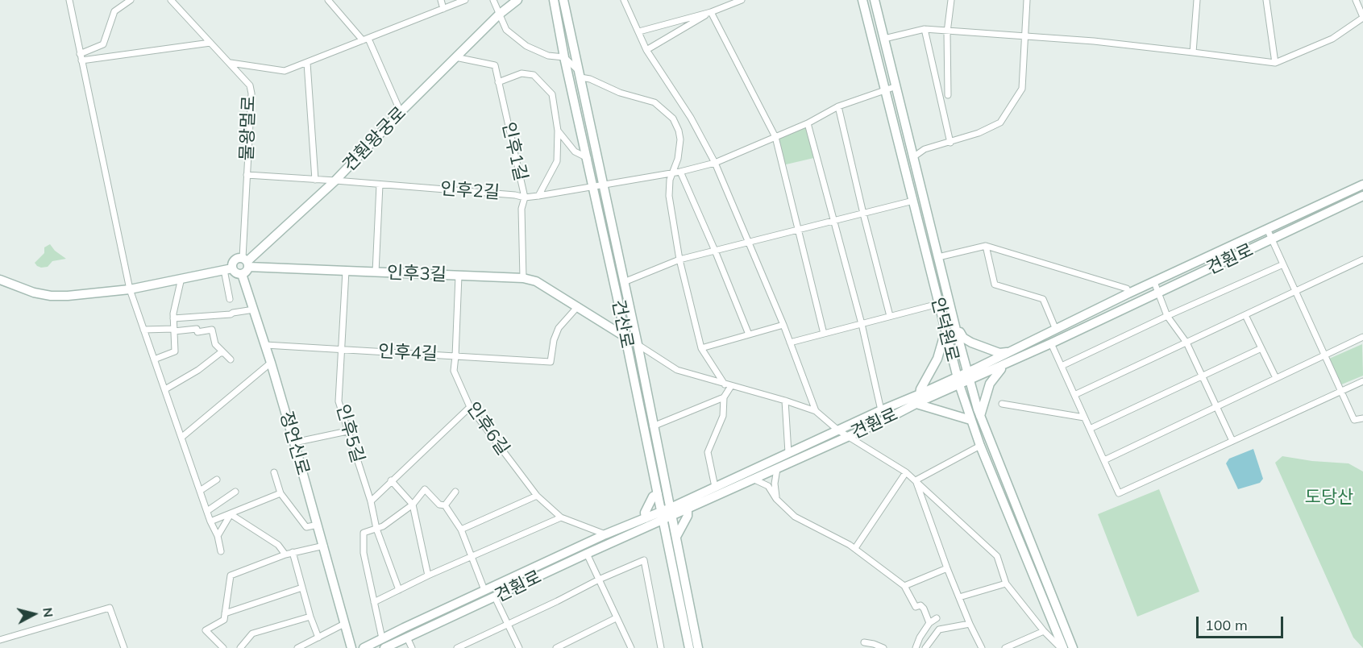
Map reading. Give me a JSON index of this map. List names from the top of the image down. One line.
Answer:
{"streets":{"street":["물왕멀로","견훤왕궁로","인후1길","인후2길","견훤로","인후3길","건산로","안덕원로","인후4길","인후6길","인후5길","정언신로"]},"crossings":[["물왕멀로","견훤왕궁로"],["물왕멀로","인후2길"],["물왕멀로","인후3길"],["견훤왕궁로","인후1길"],["견훤왕궁로","인후2길"],["견훤왕궁로","인후3길"],["인후1길","인후2길"],["인후1길","인후3길"],["인후2길","건산로"],["인후2길","안덕원로"],["견훤로","건산로"],["견훤로","안덕원로"],["견훤로","인후6길"],["인후3길","건산로"],["인후3길","인후4길"],["인후3길","인후6길"],["인후3길","인후5길"],["인후4길","인후6길"],["인후4길","인후5길"],["인후4길","정언신로"]],"parks":["도당산"],"scale_bar":"100 m","north":"right"}
